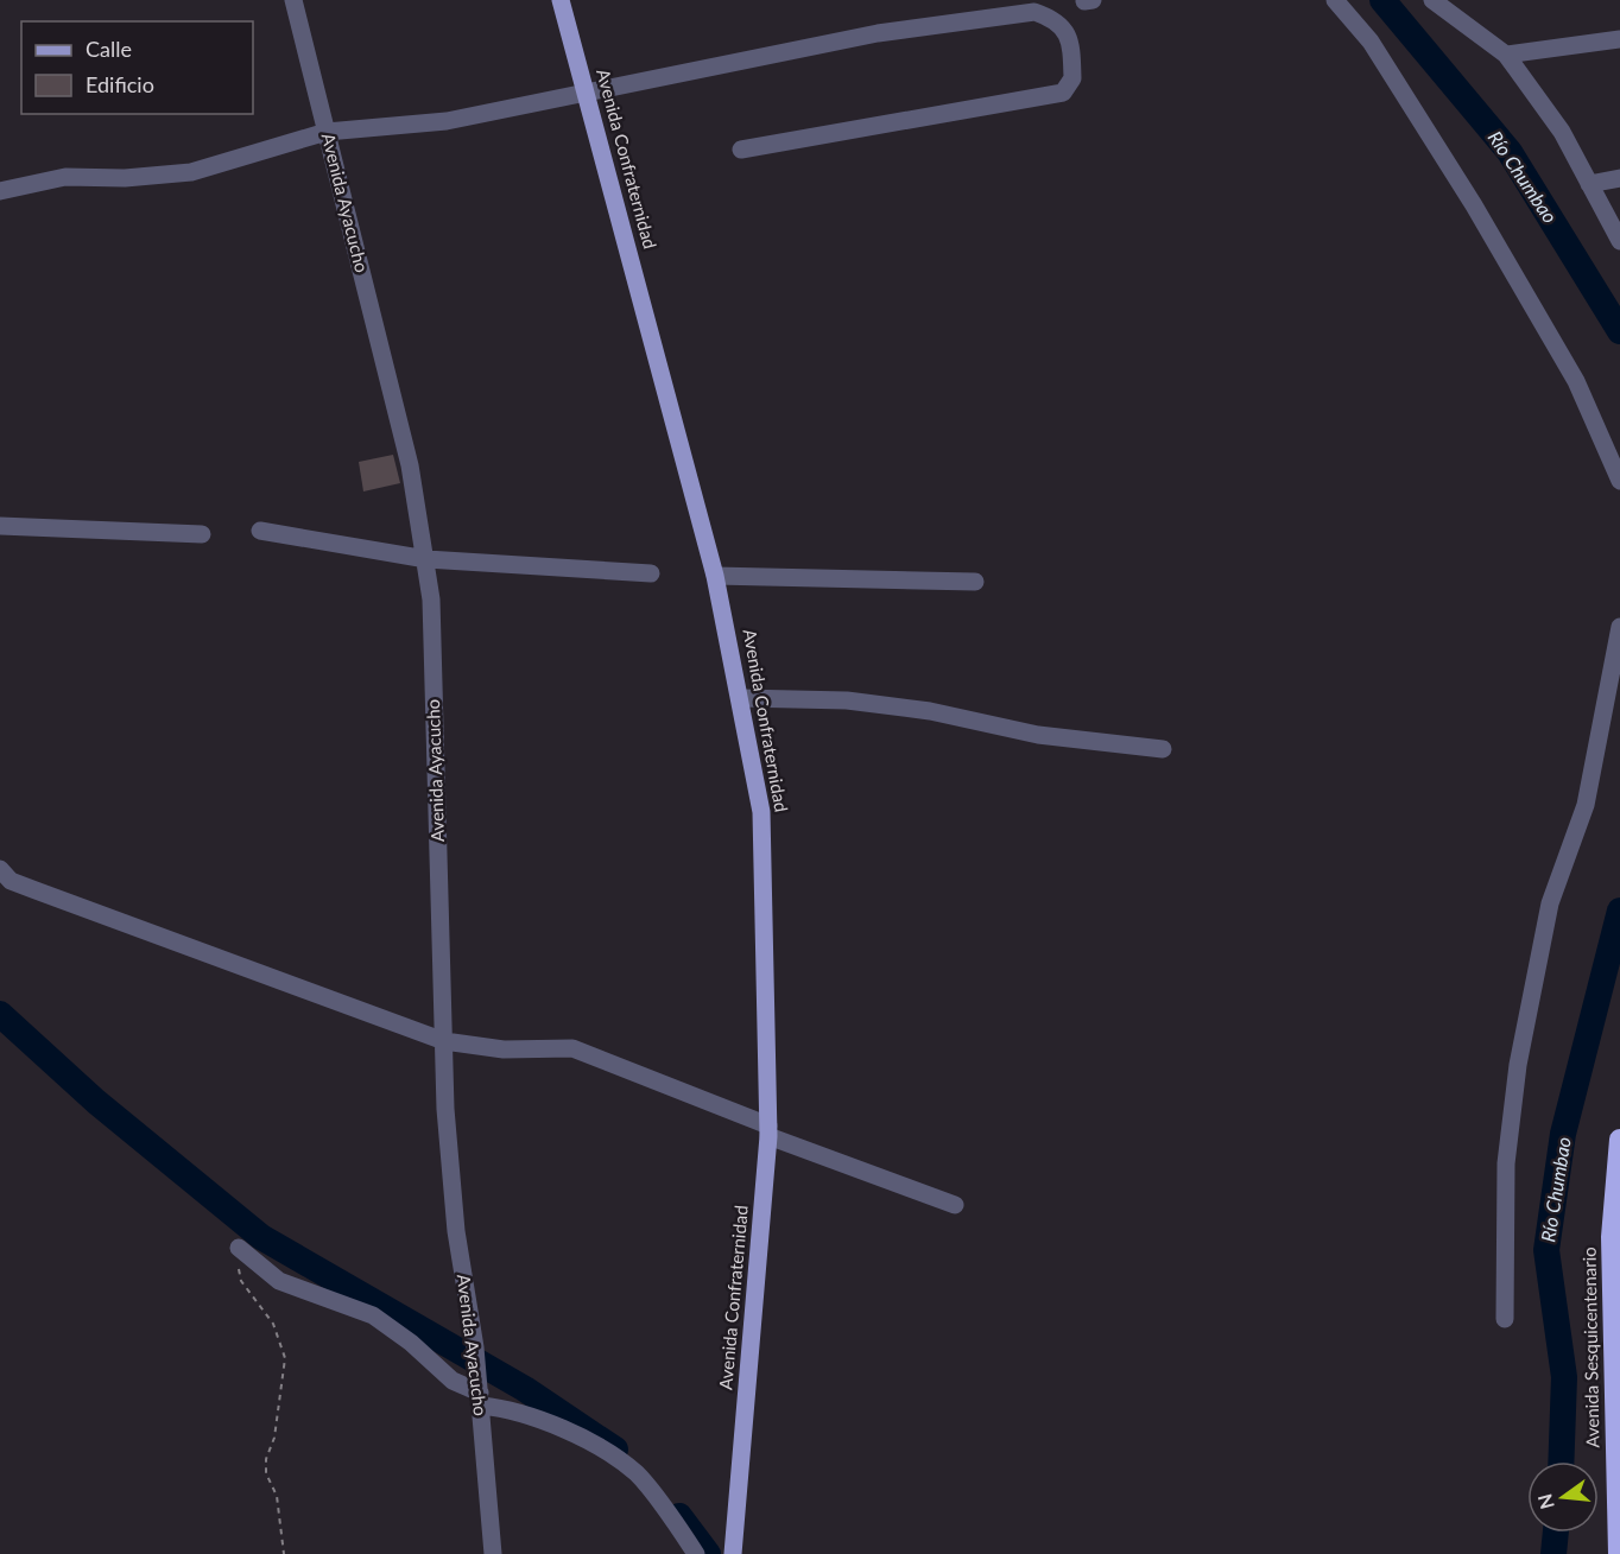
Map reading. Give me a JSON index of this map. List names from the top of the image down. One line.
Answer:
{"streets":{"highway":["Avenida Sesquicentenario"],"main road":["Avenida Confraternidad"],"street":["Avenida Ayacucho"]},"water":["Río Chumbao"],"legend":["Calle","Edificio"],"north":"left"}
